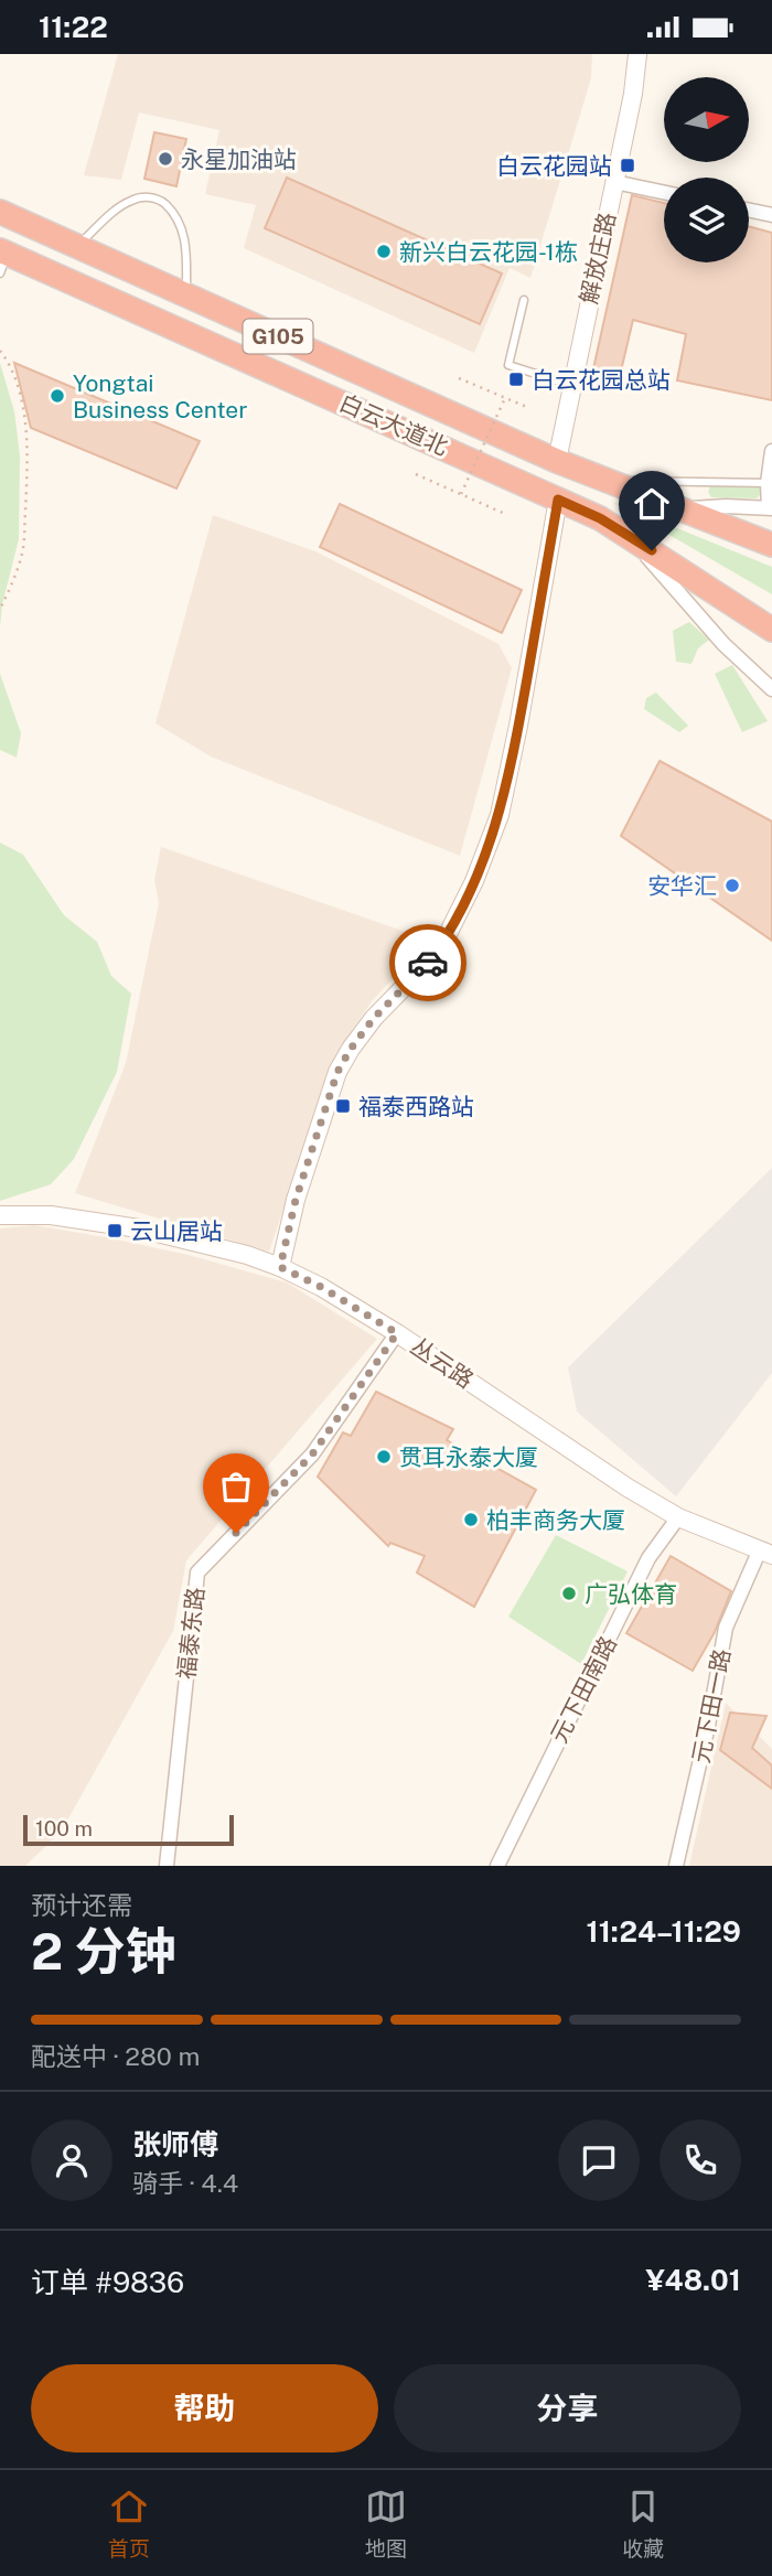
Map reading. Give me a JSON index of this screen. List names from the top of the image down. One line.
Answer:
{"streets":{"highway":["G105","白云大道北"],"street":["解放庄路","丛云路","福泰东路","元下田南路","元下田一路"]},"crossings":[["解放庄路","白云大道北"],["丛云路","福泰东路"],["丛云路","元下田南路"],["丛云路","元下田一路"]],"places":{"other":["永星加油站","新兴白云花园-1栋","Yongtai Business Center","安华汇","贯耳永泰大厦","柏丰商务大厦","广弘体育"],"transit":["白云花园站","白云花园总站","福泰西路站","云山居站"]},"scale_bar":"100 m","north":"right","page":{"status":"11:22","scale":"100 m","heading":["2 分钟","预计还需","11:24–11:29"],"panel":["张师傅","骑手 · 4.4","订单 #9836","¥48.01"],"bar":"配送中 · 280 m","buttons":["帮助","分享"],"tabs":["首页","地图","收藏"]}}
